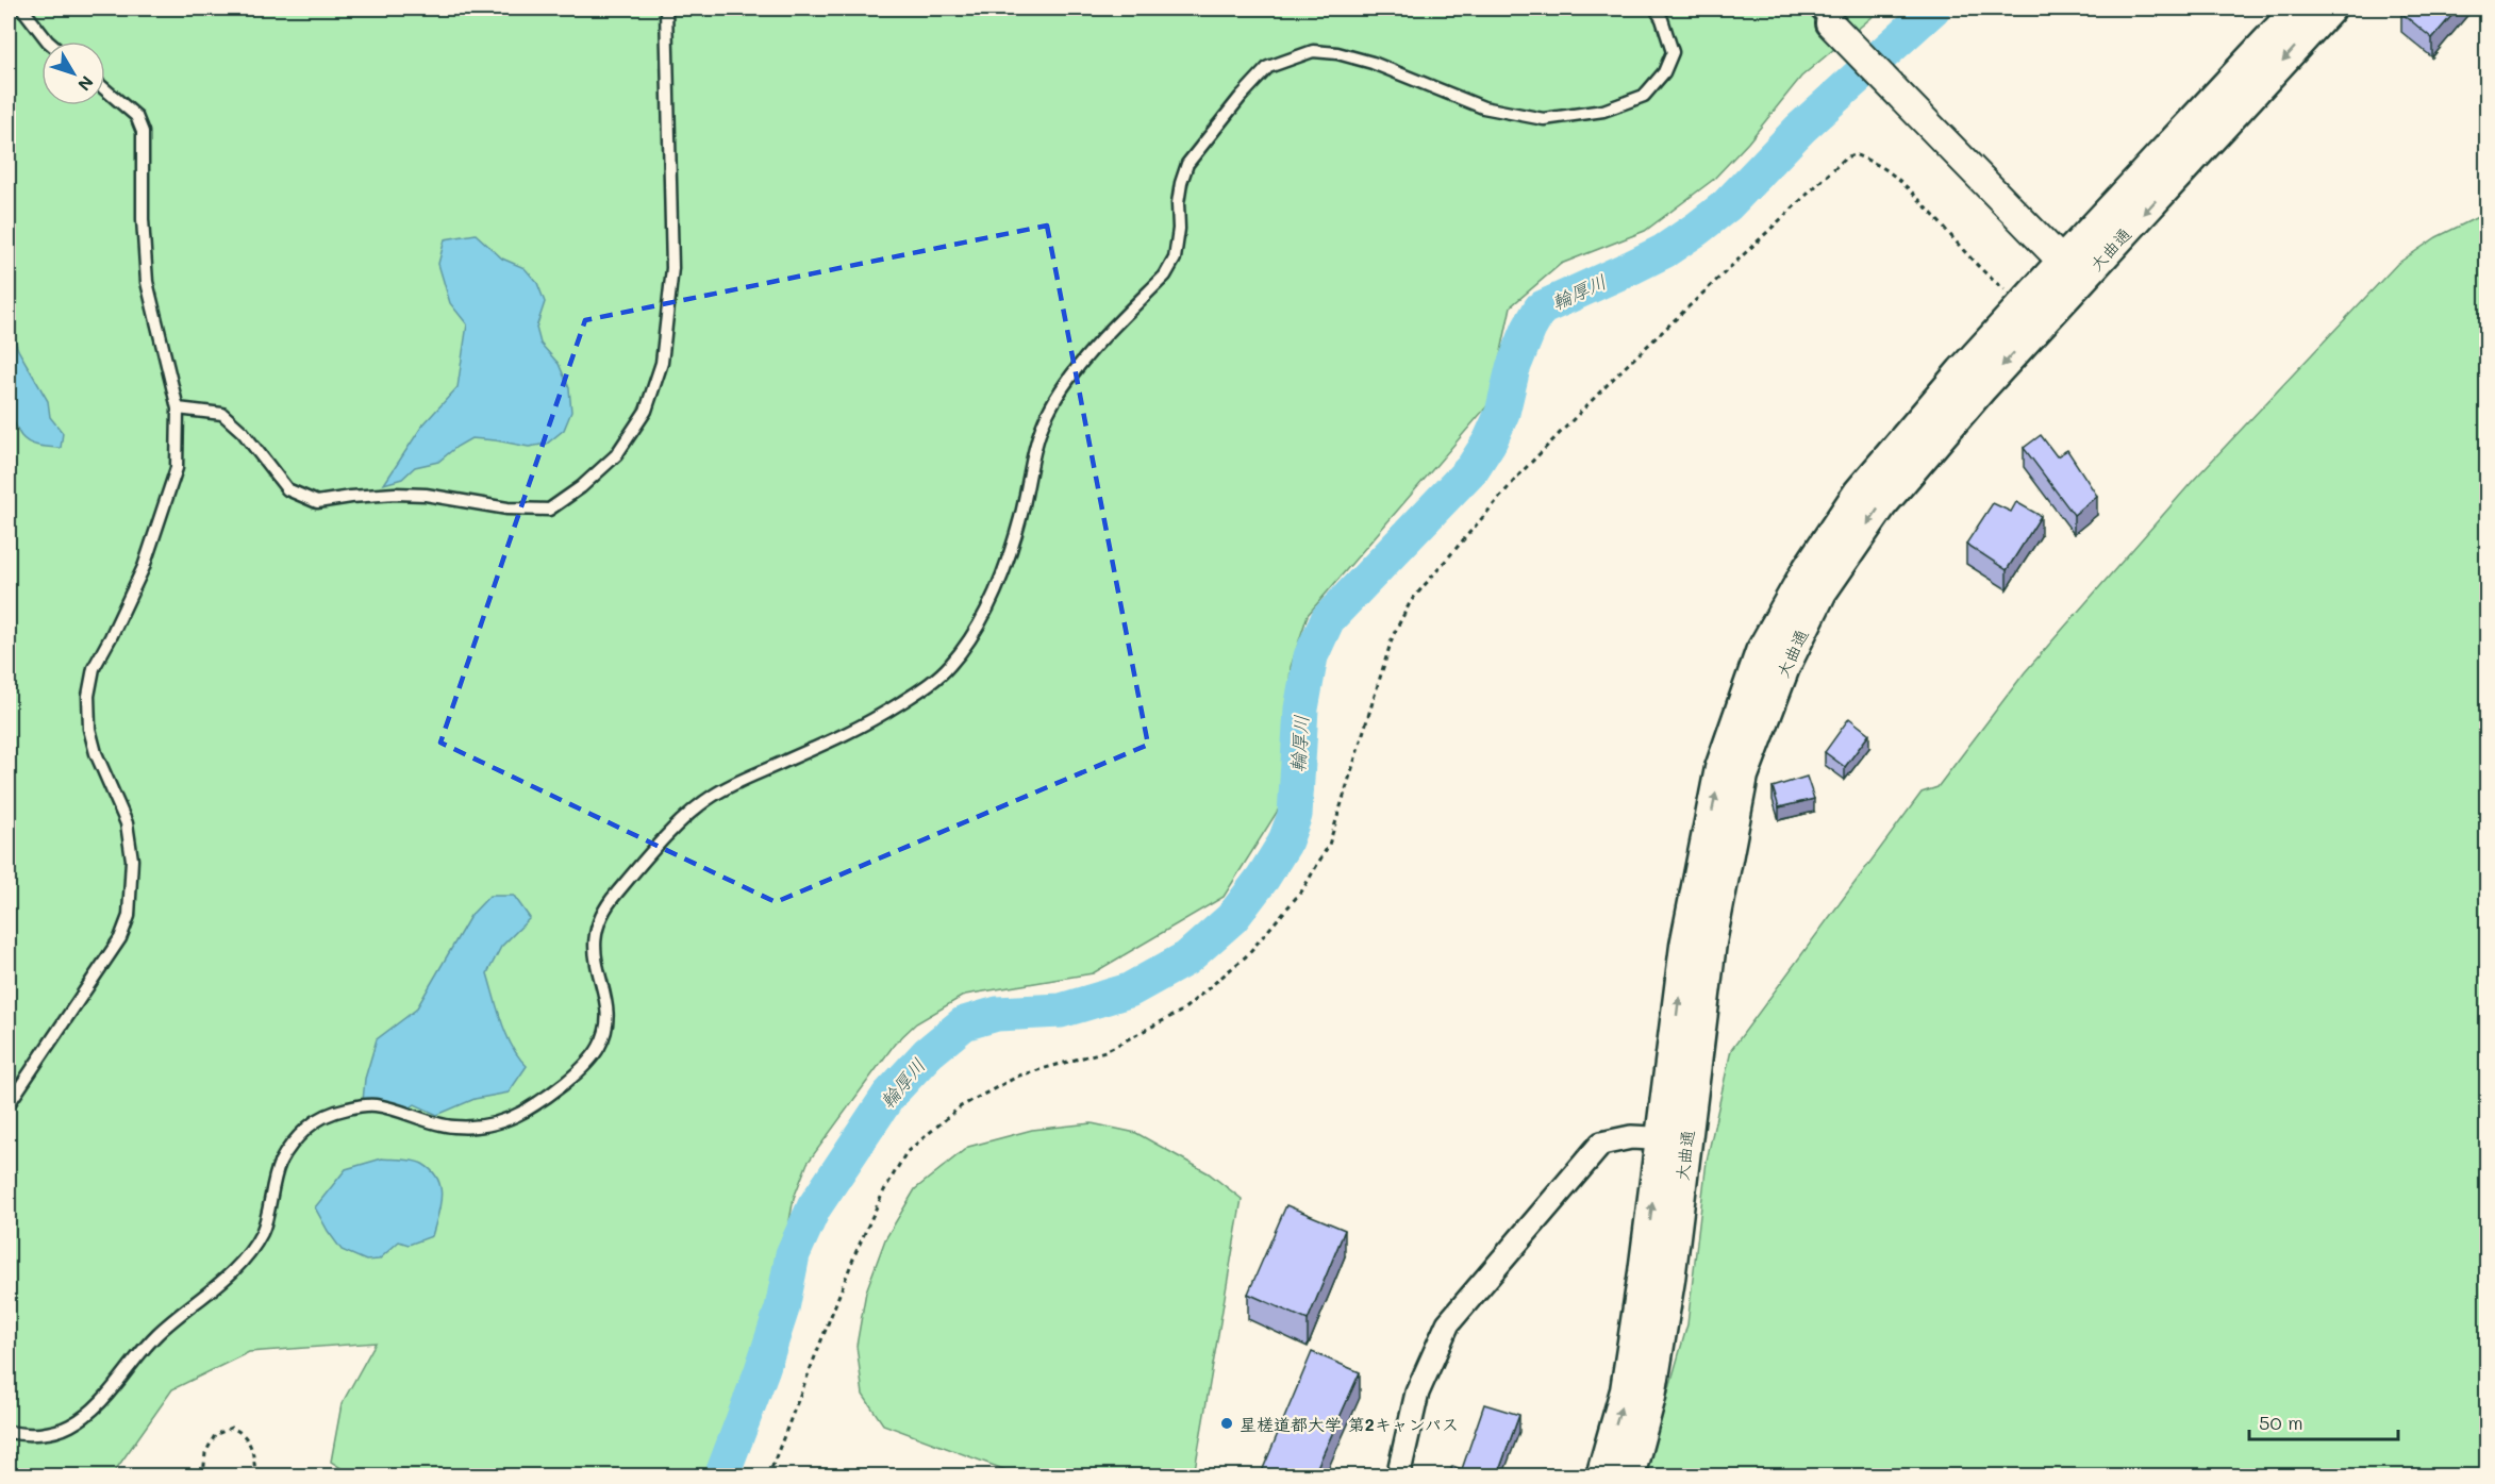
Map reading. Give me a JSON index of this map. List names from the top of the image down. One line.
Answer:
{"streets":{"main road":["大曲通"]},"water":["輪厚川"],"places":["星槎道都大学 第2キャンパス"],"scale_bar":"50 m","north":"bottom right"}
